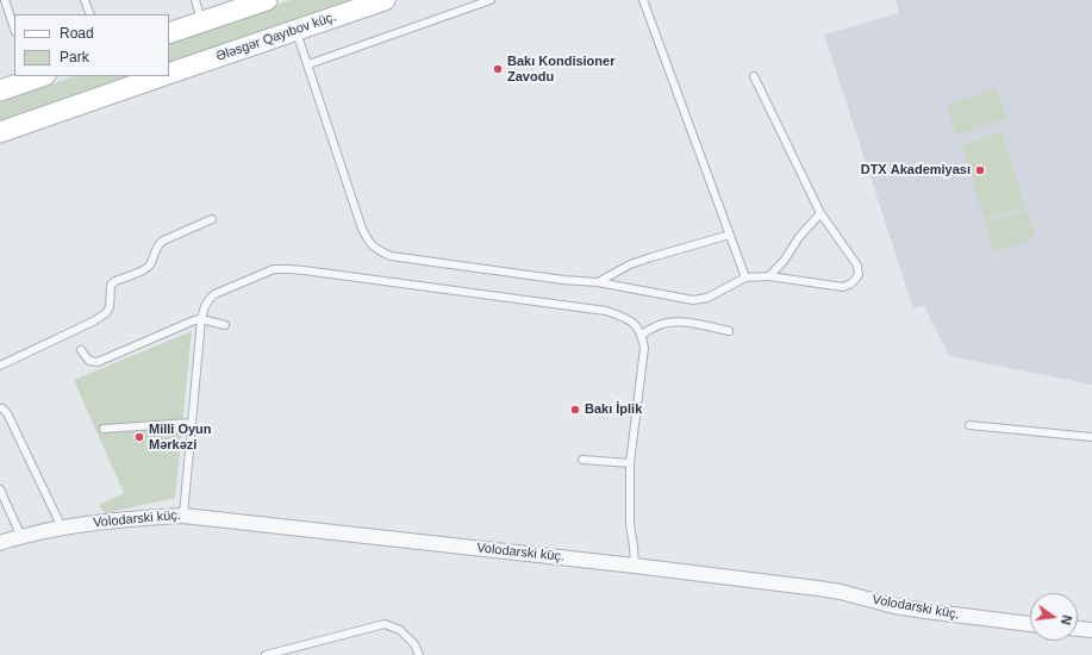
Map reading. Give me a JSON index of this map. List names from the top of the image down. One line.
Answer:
{"streets":{"main road":["Ələsgər Qayıbov küç."],"street":["Volodarski küç."]},"places":["Bakı Kondisioner Zavodu","DTX Akademiyası","Bakı İplik","Milli Oyun Mərkəzi"],"legend":["Road","Park"],"north":"right"}
